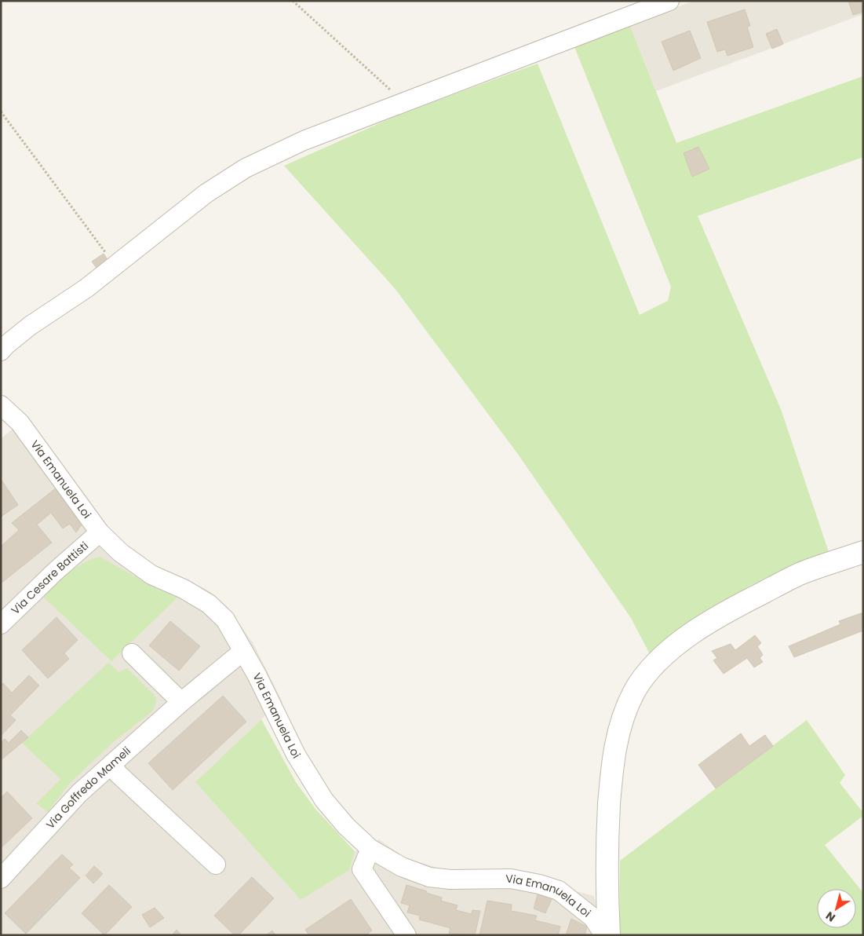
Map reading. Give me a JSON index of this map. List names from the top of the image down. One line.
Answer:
{"streets":{"street":["Via Emanuela Loi","Via Cesare Battisti","Via Goffredo Mameli"]},"crossings":[["Via Emanuela Loi","Via Cesare Battisti"],["Via Emanuela Loi","Via Goffredo Mameli"]],"north":"bottom left"}
